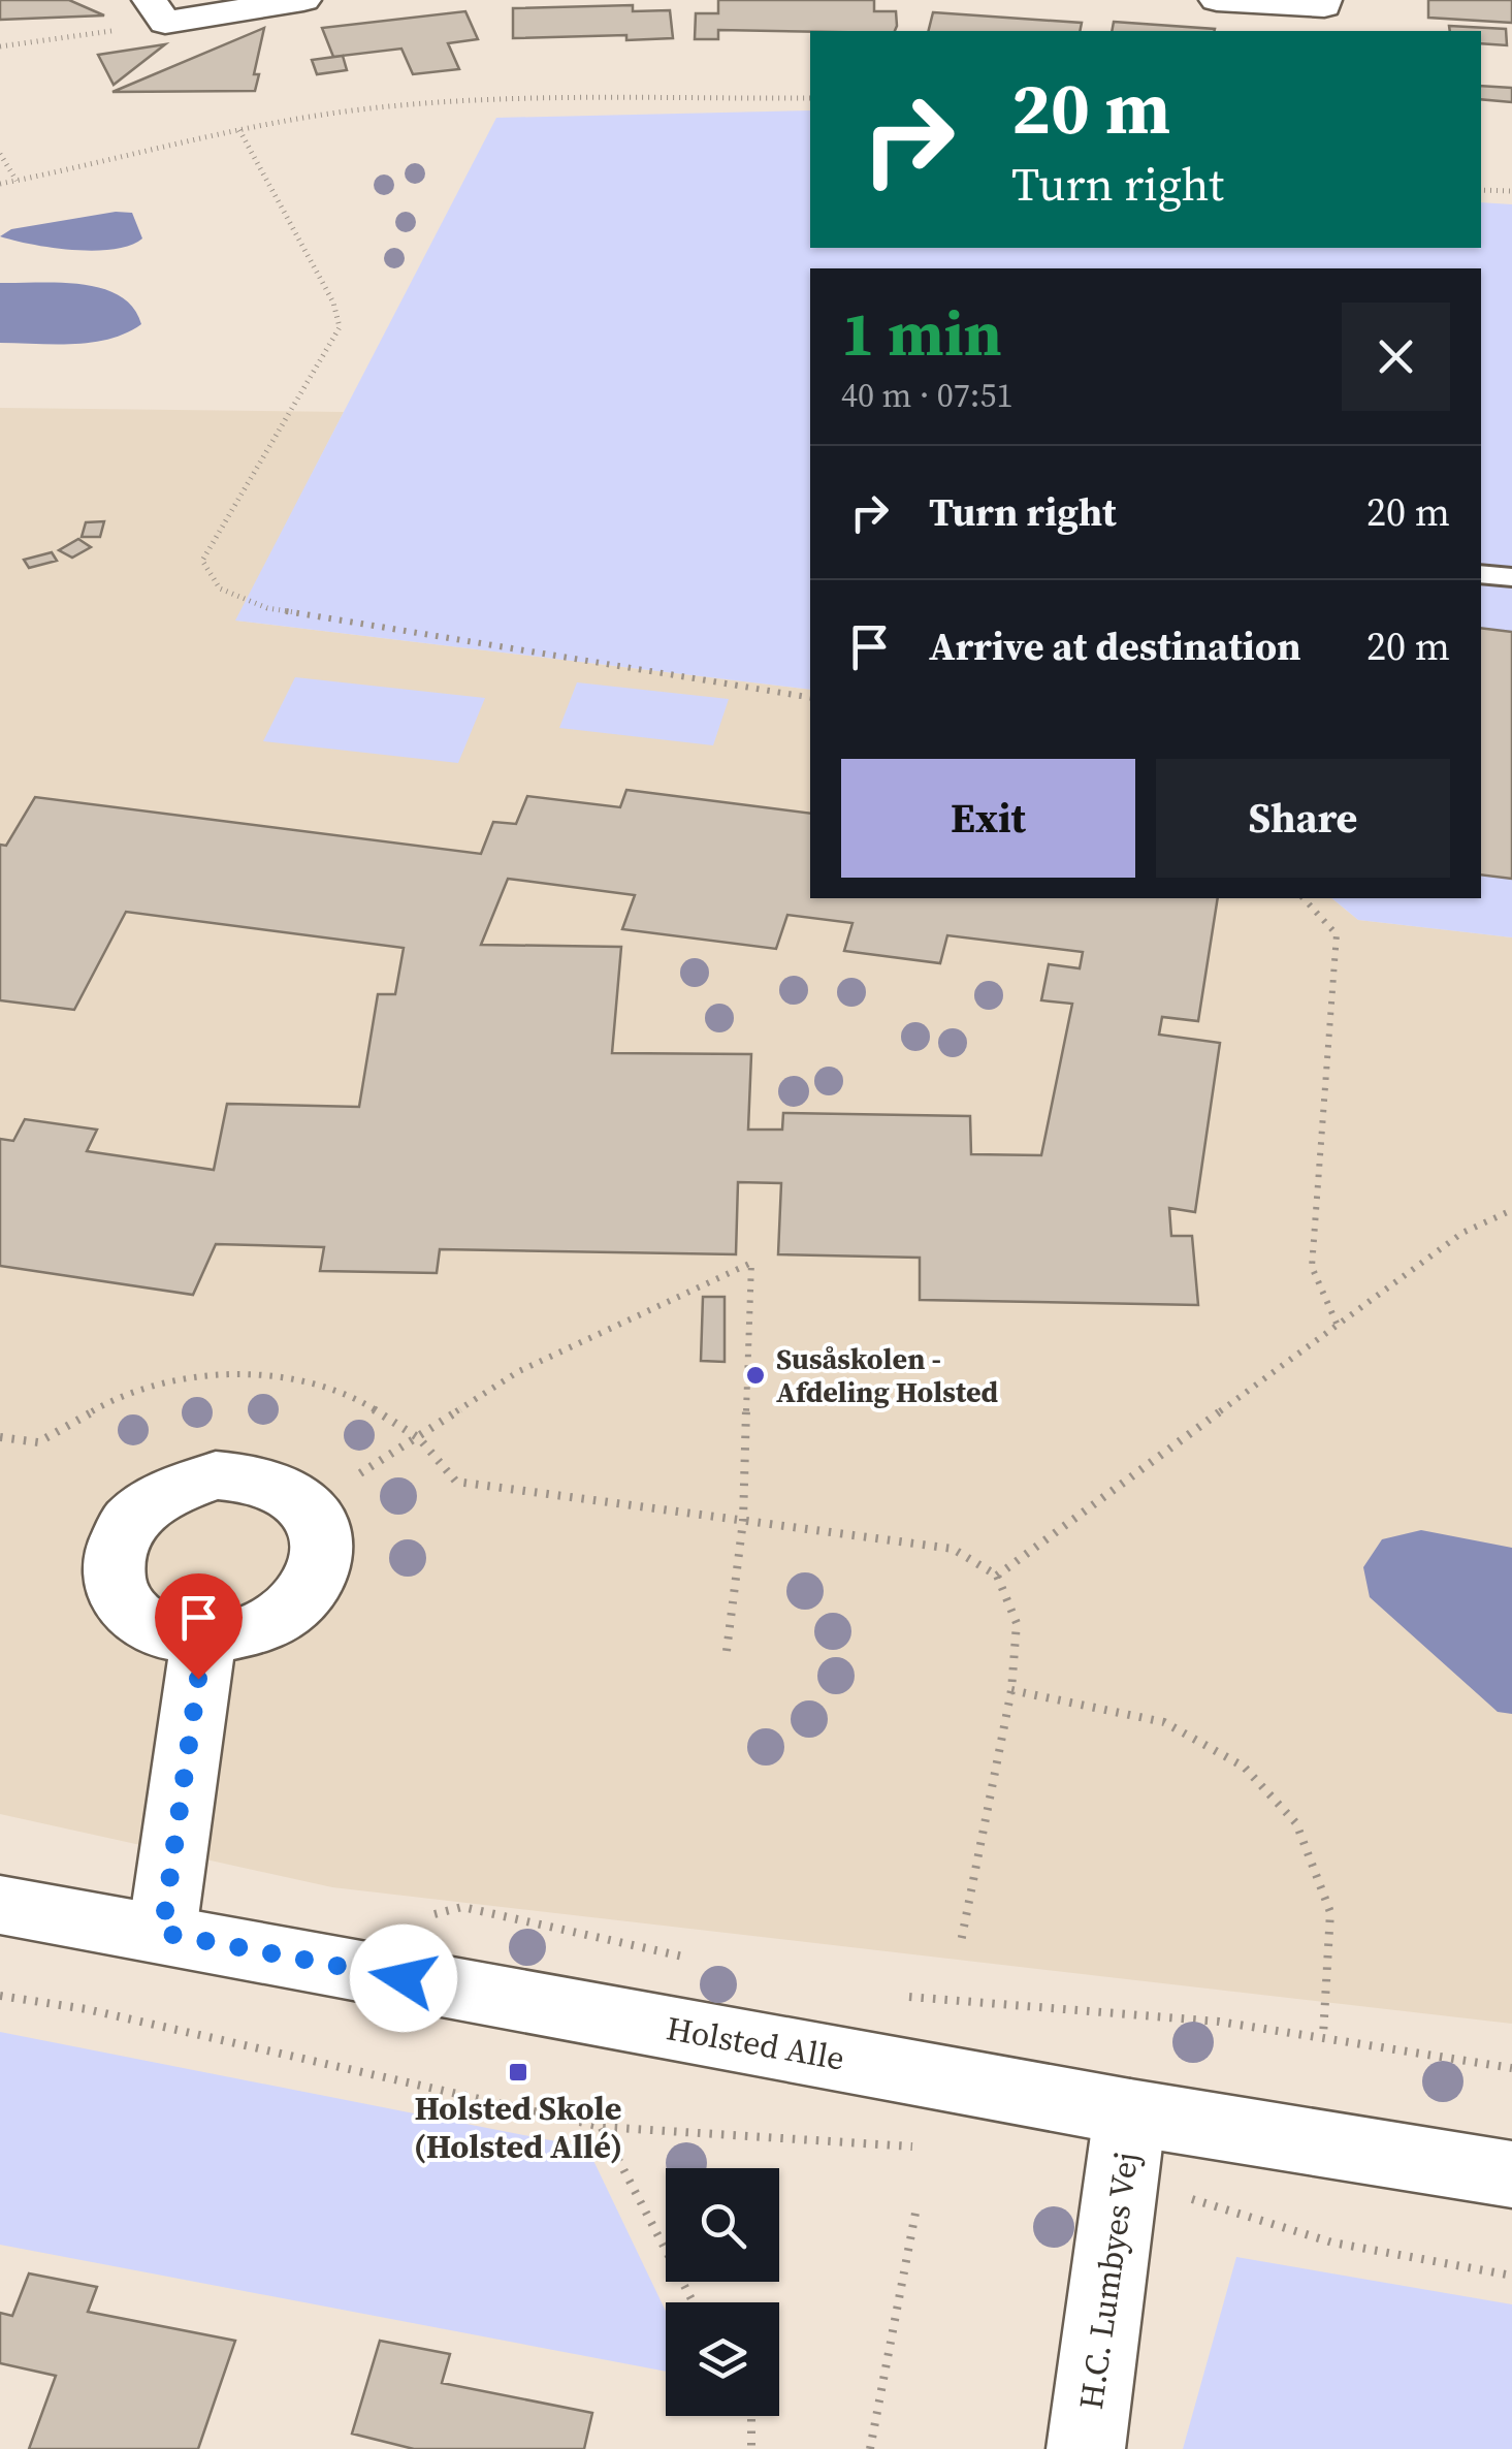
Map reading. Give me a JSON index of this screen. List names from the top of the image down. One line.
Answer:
{"streets":{"street":["Holsted Alle","H.C. Lumbyes Vej"]},"crossings":[["Holsted Alle","H.C. Lumbyes Vej"]],"places":{"other":["Susåskolen - Afdeling Holsted"],"transit":["Holsted Skole (Holsted Allé)"]},"page":{"turn":["20 m","Turn right"],"heading":["1 min","40 m · 07:51"],"list":[{"name":"Turn right","value":"20 m"},{"name":"Arrive at destination","value":"20 m"}],"buttons":["Exit","Share"]}}
